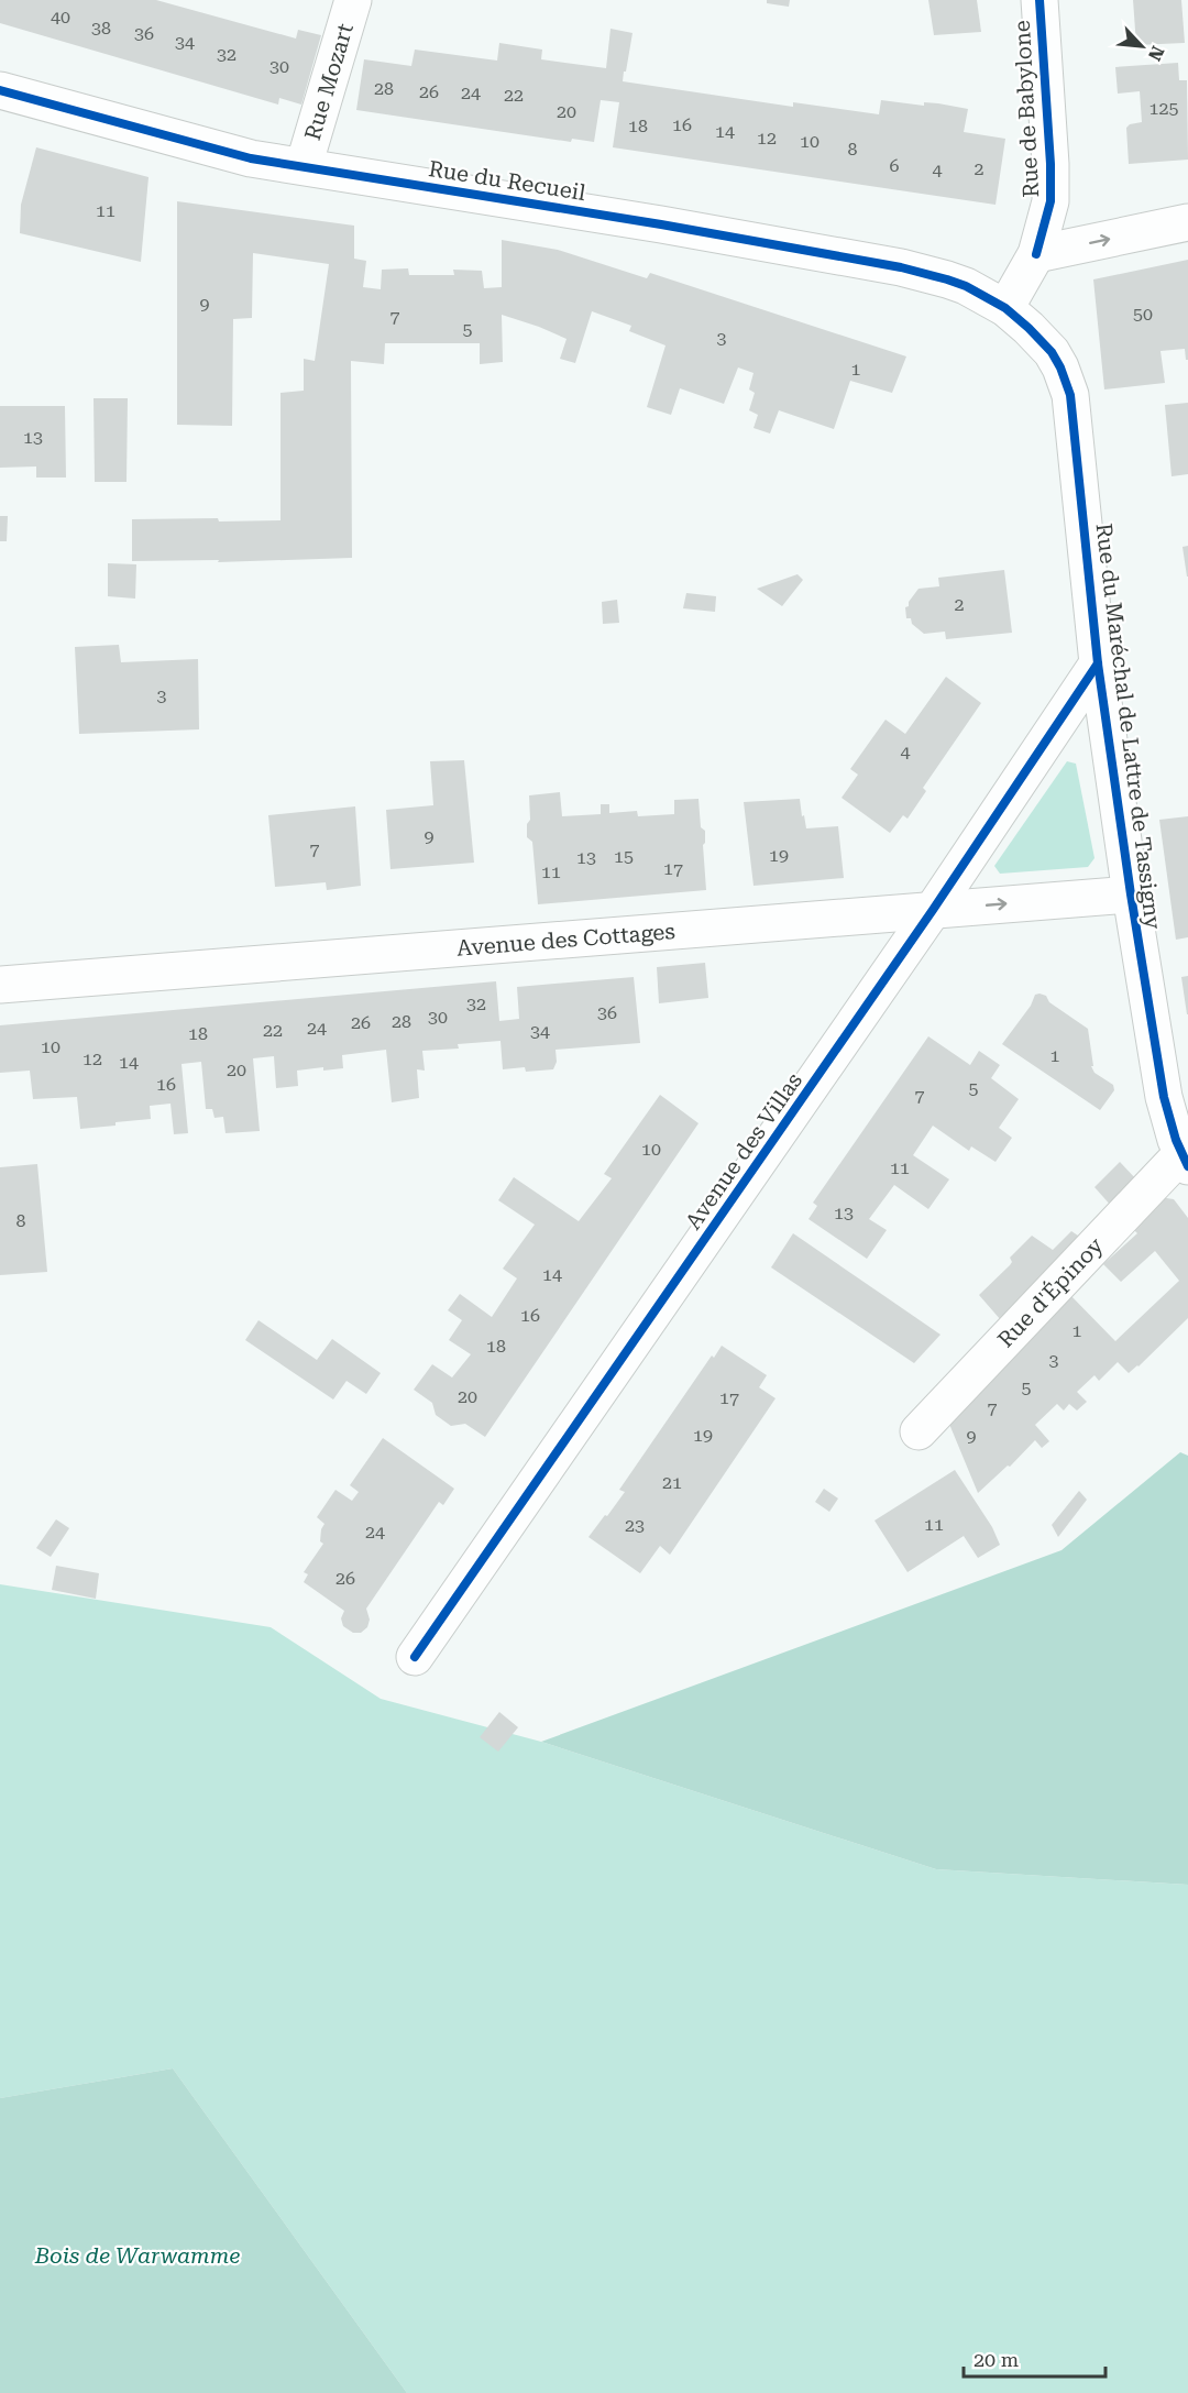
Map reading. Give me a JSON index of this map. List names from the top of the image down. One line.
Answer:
{"streets":{"street":["Rue Mozart","Rue de Babylone","Rue du Recueil","Rue du Maréchal de Lattre de Tassigny","Avenue des Cottages","Avenue des Villas","Rue d'Épinoy"]},"crossings":[["Rue Mozart","Rue du Recueil"],["Rue de Babylone","Rue du Recueil"],["Rue de Babylone","Rue du Maréchal de Lattre de Tassigny"],["Rue du Recueil","Rue du Maréchal de Lattre de Tassigny"],["Rue du Maréchal de Lattre de Tassigny","Avenue des Cottages"],["Rue du Maréchal de Lattre de Tassigny","Avenue des Villas"],["Rue du Maréchal de Lattre de Tassigny","Rue d'Épinoy"],["Avenue des Cottages","Avenue des Villas"]],"parks":["Bois de Warwamme"],"house_numbers":["40","38","36","34","32","30","28","26","24","22","125","20","16","18","14","12","10","8","6","2","4","11","9","50","7","5","3","1","13","2","3","4","9","7","19","15","13","17","11","32","36","30","28","26","24","22","34","18","10","1","12","14","20","16","5","7","10","11","13","8","14","16","1","18","3","5","20","17","7","19","9","21","11","23","24","26"],"scale_bar":"20 m","north":"bottom right"}
